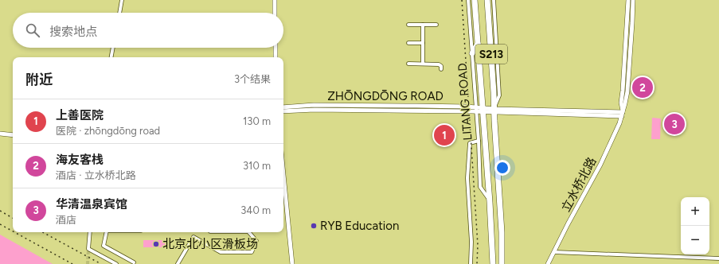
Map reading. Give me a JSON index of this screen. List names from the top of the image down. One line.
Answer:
{"streets":{"main road":["S213","LITANG ROAD"],"street":["ZHŌNGDŌNG ROAD","立水桥北路"]},"crossings":[["S213","ZHŌNGDŌNG ROAD"],["ZHŌNGDŌNG ROAD","LITANG ROAD"],["ZHŌNGDŌNG ROAD","立水桥北路"]],"places":["RYB Education","北京北小区滑板场"],"page":{"search":"搜索地点","heading":["附近","3个结果"],"pins":["2","3","1"],"list":[{"mark":"1","name":"上善医院","note":"医院 · zhōngdōng road","value":"130 m"},{"mark":"2","name":"海友客栈","note":"酒店 · 立水桥北路","value":"310 m"},{"mark":"3","name":"华清温泉宾馆","note":"酒店","value":"340 m"}],"map_buttons":["+","−"]}}
